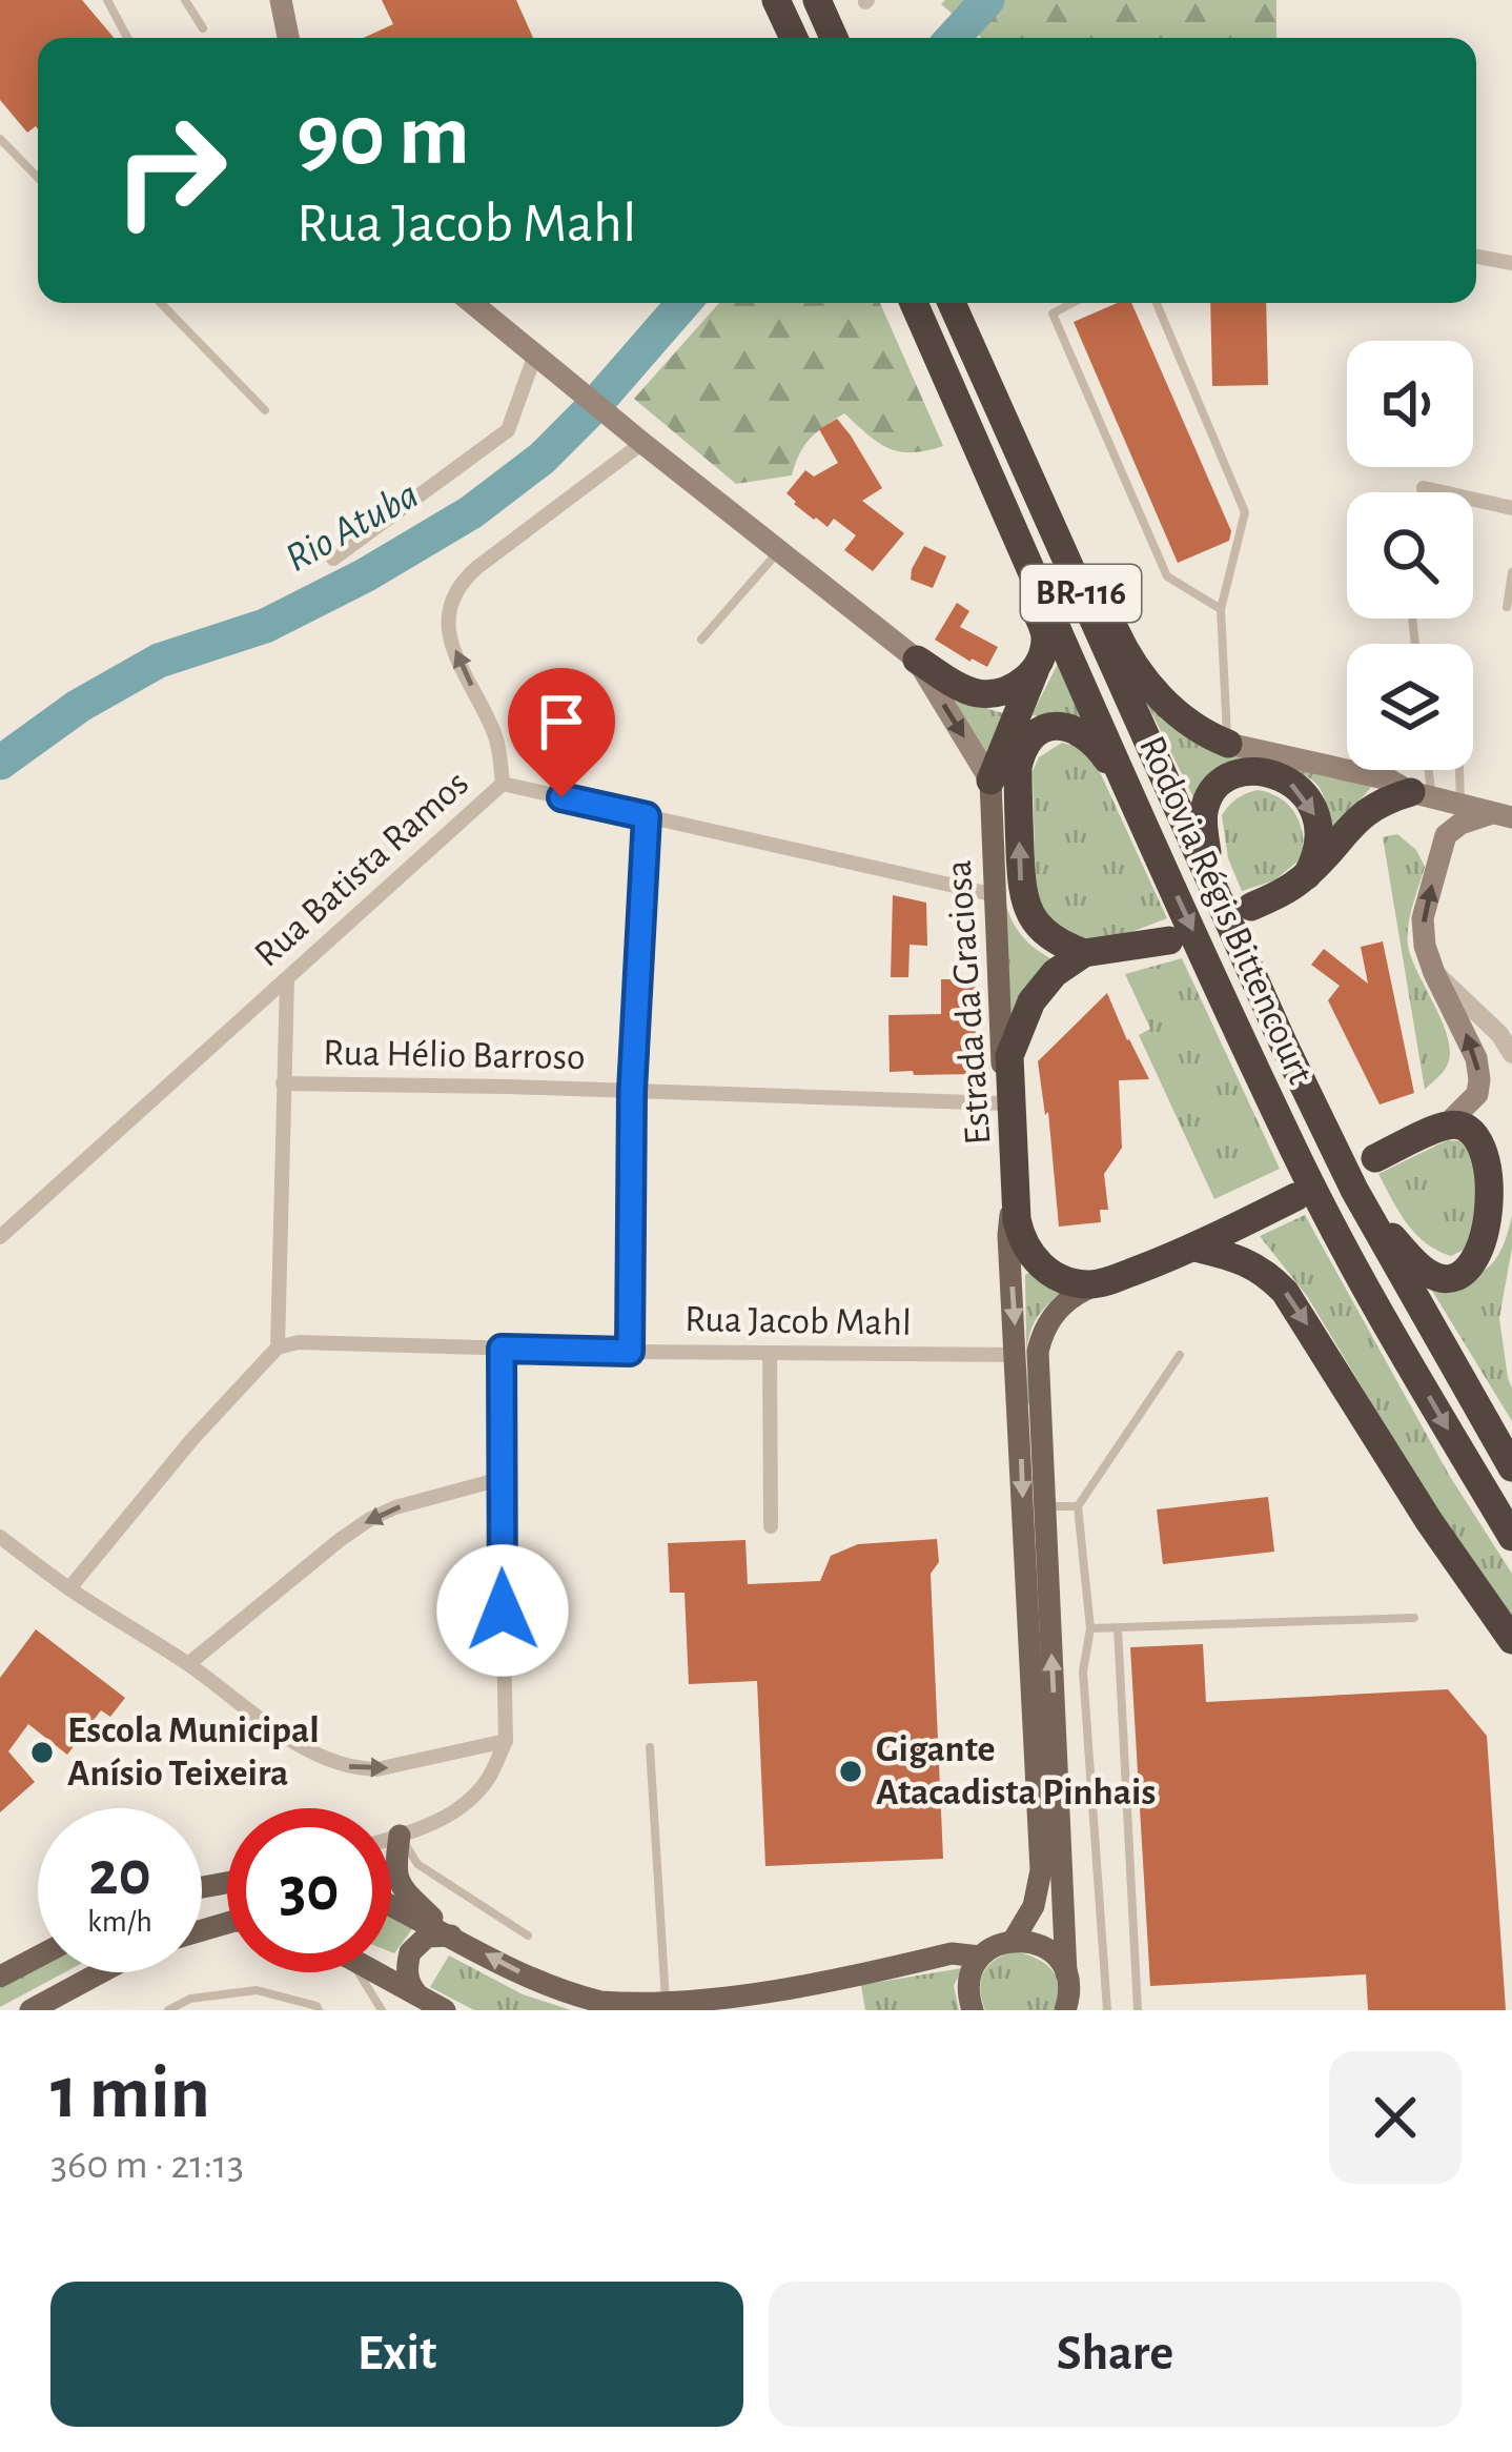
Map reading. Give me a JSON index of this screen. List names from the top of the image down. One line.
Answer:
{"streets":{"highway":["BR-116","Rodovia Régis Bittencourt"],"main road":["Estrada da Graciosa"],"street":["Rua Batista Ramos","Rua Hélio Barroso","Rua Jacob Mahl"]},"crossings":[["Rua Batista Ramos","Estrada da Graciosa"],["Estrada da Graciosa","Rua Hélio Barroso"],["Estrada da Graciosa","Rua Jacob Mahl"]],"water":["Rio Atuba"],"places":["Escola Municipal Anísio Teixeira","Gigante Atacadista Pinhais"],"page":{"turn":["90 m","Rua Jacob Mahl"],"speed":"20 km/h","limit":"30","heading":["1 min","360 m · 21:13"],"buttons":["Exit","Share"]}}
